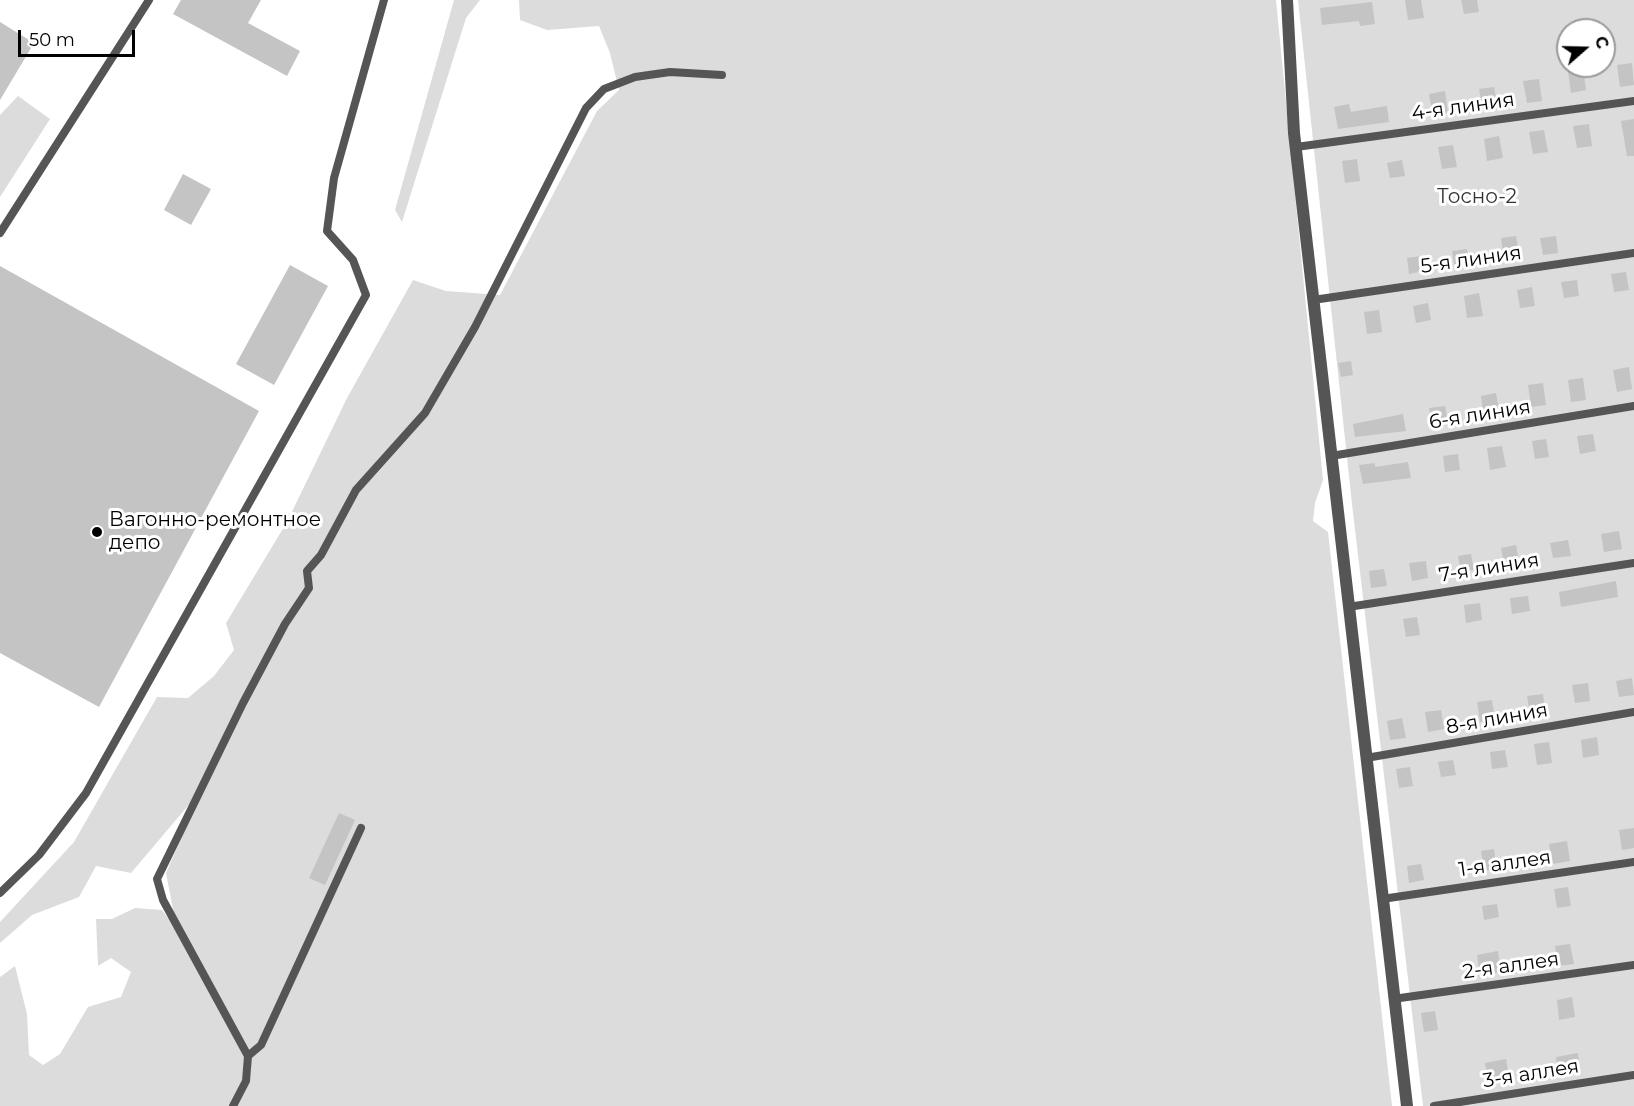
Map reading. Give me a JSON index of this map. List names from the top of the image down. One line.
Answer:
{"streets":{"lane":["4-я линия","5-я линия","6-я линия","7-я линия","8-я линия","1-я аллея","2-я аллея","3-я аллея"]},"parks":["Тосно-2"],"places":["Вагонно-ремонтное депо"],"scale_bar":"50 m","north":"right"}
